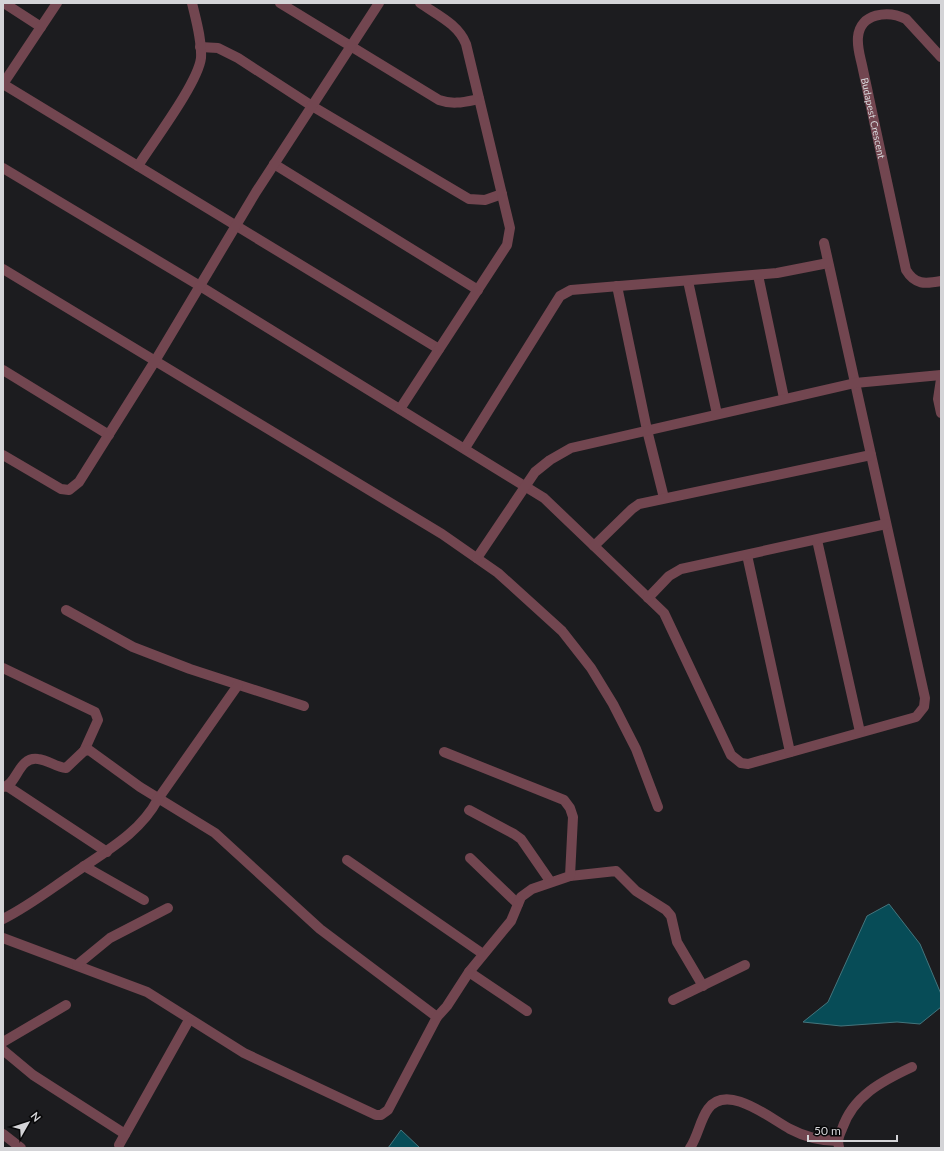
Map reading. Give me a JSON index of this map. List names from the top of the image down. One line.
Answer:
{"streets":{"street":["Budapest Crescent"]},"scale_bar":"50 m","north":"top right"}
